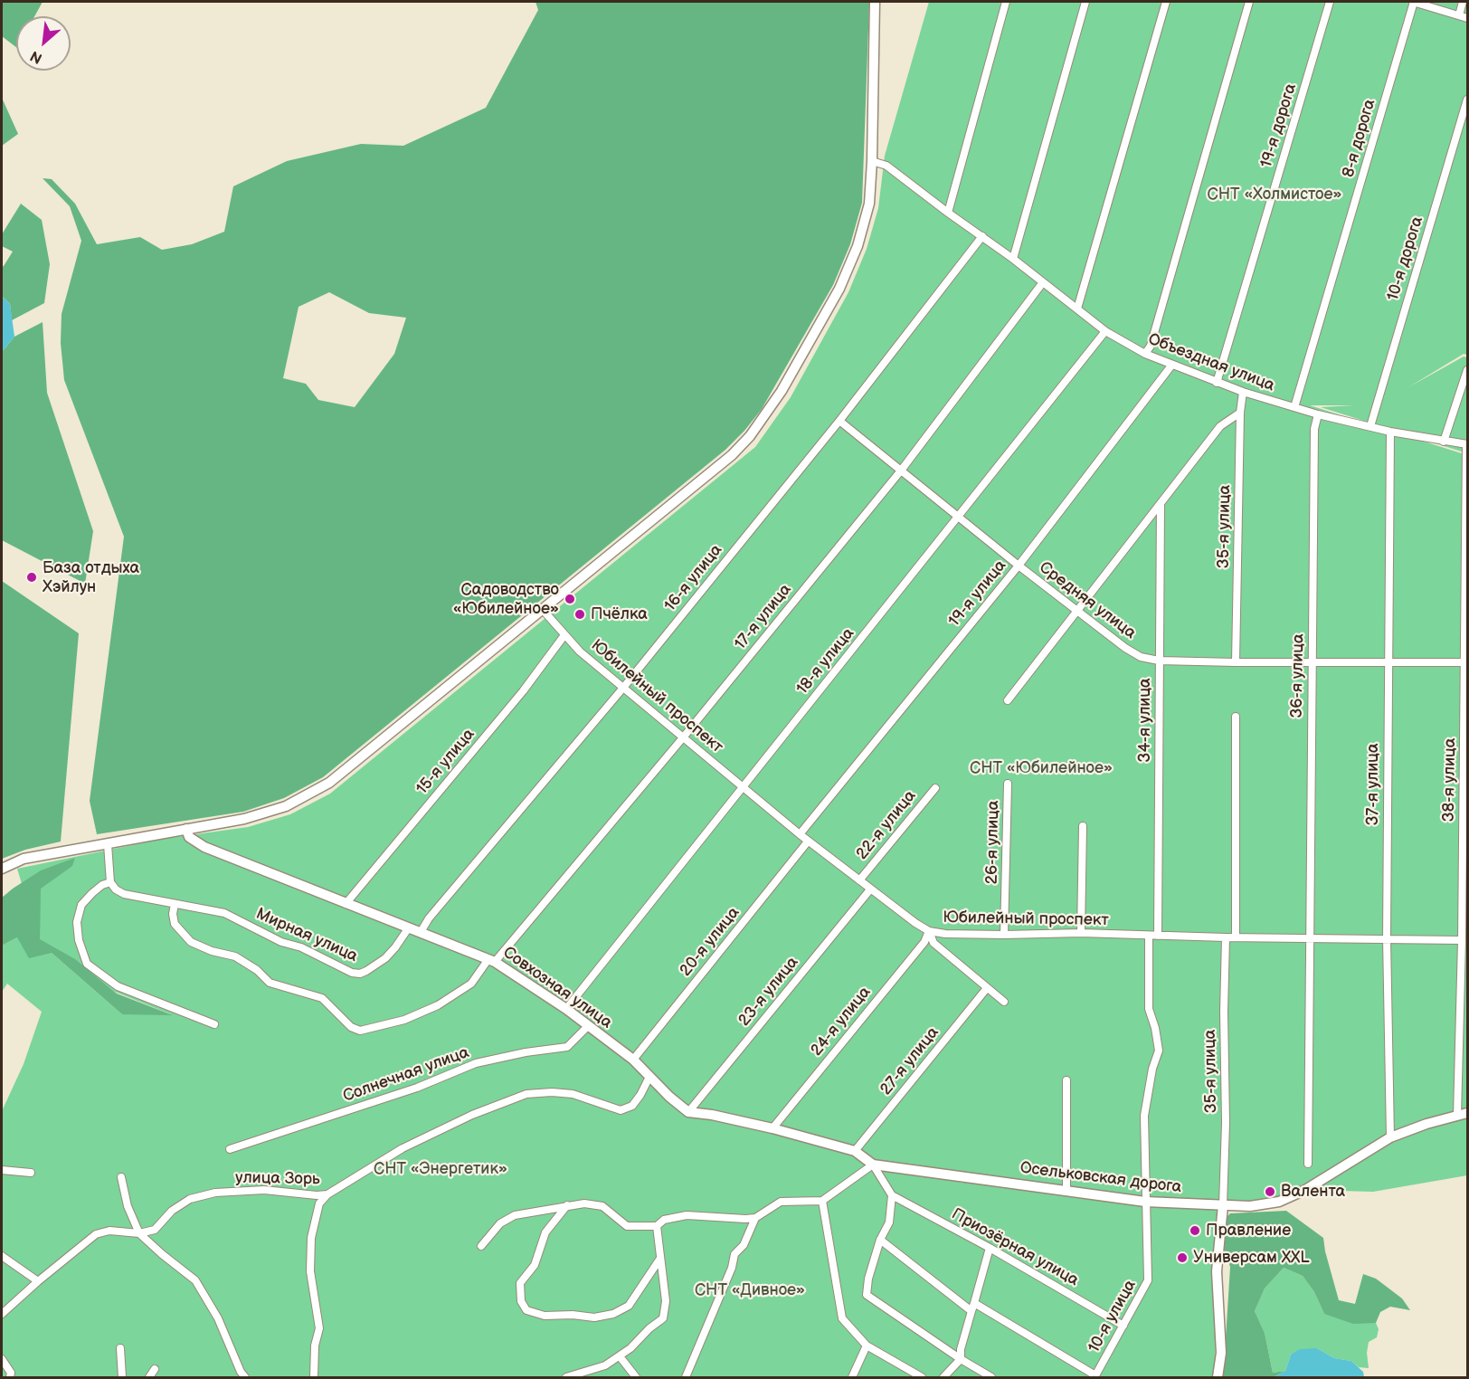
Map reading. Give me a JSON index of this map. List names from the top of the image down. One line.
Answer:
{"streets":{"street":["19-я дорога","8-я дорога","10-я дорога","Объездная улица","35-я улица","16-я улица","19-я улица","Средняя улица","17-я улица","18-я улица","36-я улица","Юбилейный проспект","34-я улица","15-я улица","38-я улица","37-я улица","22-я улица","26-я улица","Мирная улица","20-я улица","Совхозная улица","23-я улица","24-я улица","27-я улица","Солнечная улица","Осельковская дорога","улица Зорь","Приозёрная улица","10-я улица"]},"crossings":[["19-я дорога","Объездная улица"],["8-я дорога","Объездная улица"],["10-я дорога","Объездная улица"],["Объездная улица","35-я улица"],["Объездная улица","16-я улица"],["Объездная улица","19-я улица"],["Объездная улица","17-я улица"],["Объездная улица","18-я улица"],["Объездная улица","36-я улица"],["Объездная улица","38-я улица"],["Объездная улица","37-я улица"],["35-я улица","Средняя улица"],["35-я улица","Юбилейный проспект"],["35-я улица","Осельковская дорога"],["16-я улица","Средняя улица"],["16-я улица","Юбилейный проспект"],["16-я улица","Совхозная улица"],["19-я улица","Средняя улица"],["19-я улица","Юбилейный проспект"],["Средняя улица","17-я улица"],["Средняя улица","18-я улица"],["Средняя улица","36-я улица"],["Средняя улица","34-я улица"],["Средняя улица","38-я улица"],["Средняя улица","37-я улица"],["17-я улица","Юбилейный проспект"],["17-я улица","Мирная улица"],["17-я улица","Совхозная улица"],["18-я улица","Юбилейный проспект"],["18-я улица","Совхозная улица"],["36-я улица","Юбилейный проспект"],["Юбилейный проспект","34-я улица"],["Юбилейный проспект","15-я улица"],["Юбилейный проспект","38-я улица"],["Юбилейный проспект","37-я улица"],["Юбилейный проспект","22-я улица"],["Юбилейный проспект","26-я улица"],["Юбилейный проспект","20-я улица"],["Юбилейный проспект","23-я улица"],["Юбилейный проспект","24-я улица"],["Юбилейный проспект","10-я улица"],["15-я улица","Совхозная улица"],["38-я улица","Осельковская дорога"],["37-я улица","Осельковская дорога"],["Мирная улица","Совхозная улица"],["20-я улица","Совхозная улица"],["Совхозная улица","23-я улица"],["Совхозная улица","Солнечная улица"],["Совхозная улица","улица Зорь"],["Осельковская дорога","10-я улица"],["Приозёрная улица","10-я улица"]],"parks":["СНТ «Холмистое»","СНТ «Юбилейное»","СНТ «Энергетик»","СНТ «Дивное»"],"places":["База отдыха Хэйлун","Садоводство «Юбилейное»","Пчёлка","Валента","Правление","Универсам XXL"],"north":"bottom left"}
